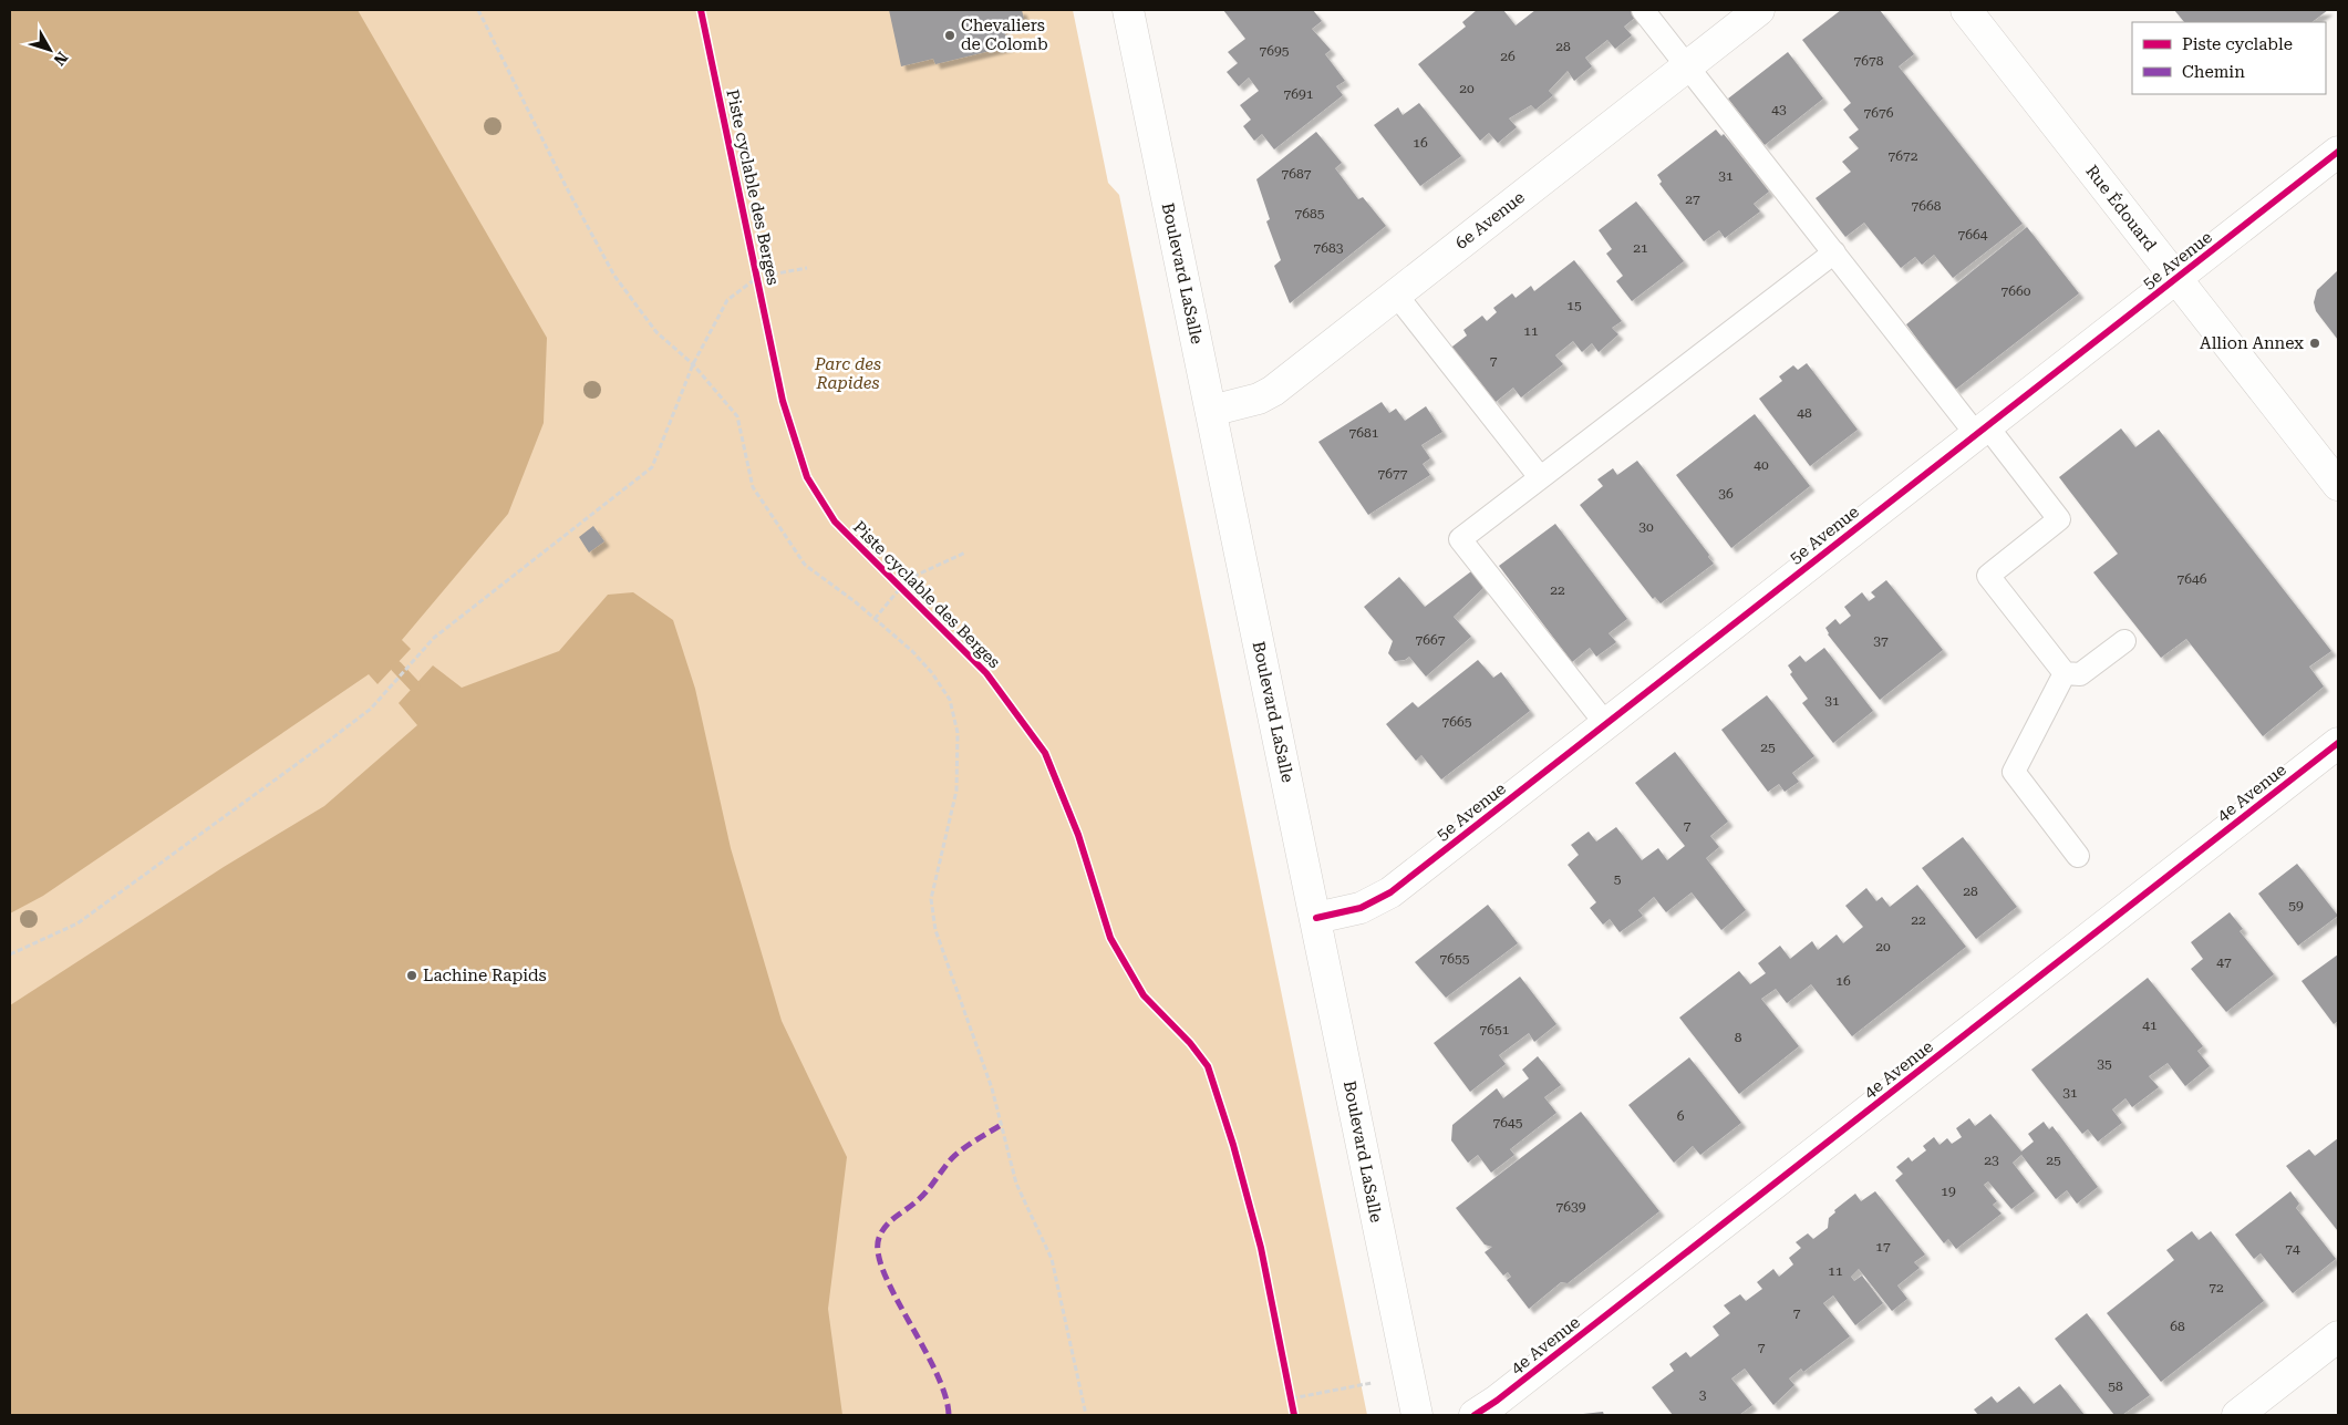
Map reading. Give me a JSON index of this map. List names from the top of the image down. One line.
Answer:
{"streets":{"street":["Rue Édouard","6e Avenue","5e Avenue","Boulevard LaSalle","4e Avenue"],"cycle path":["Piste cyclable des Berges"]},"crossings":[["Rue Édouard","5e Avenue"],["6e Avenue","Boulevard LaSalle"],["5e Avenue","Boulevard LaSalle"]],"parks":["Parc des Rapides"],"places":["Chevaliers de Colomb","Allion Annex","Lachine Rapids"],"house_numbers":["28","7695","26","7678","20","7691","43","7676","16","7672","7687","31","27","7668","7685","7664","7683","21","7660","15","11","7","48","7681","40","7677","36","30","7646","22","7667","37","31","7665","25","7","5","28","59","22","20","7655","47","16","41","7651","8","35","31","6","7645","23","25","19","7639","17","74","11","72","7","68","7","58","3"],"legend":["Piste cyclable","Chemin"],"north":"bottom right"}
